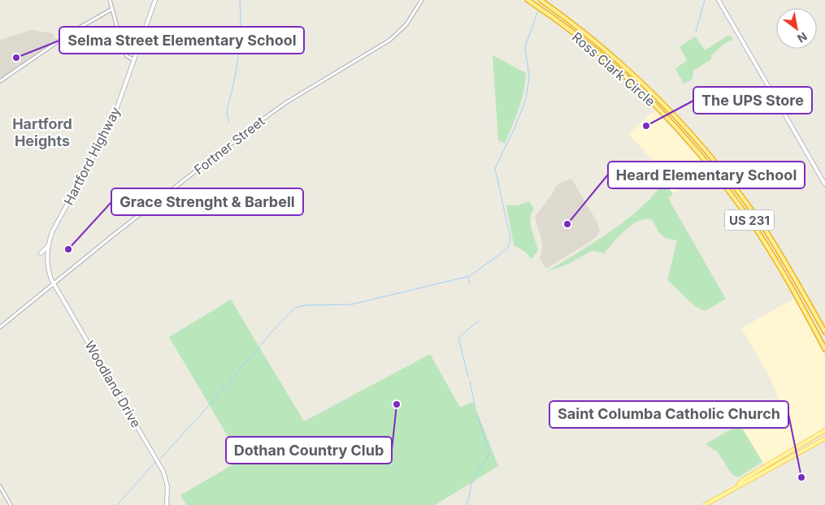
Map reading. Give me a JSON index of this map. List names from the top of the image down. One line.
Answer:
{"streets":{"highway":["Ross Clark Circle","US 231"],"main road":["Hartford Highway","Woodland Drive"],"street":["Fortner Street"]},"crossings":[["Fortner Street","Woodland Drive"],["Hartford Highway","Woodland Drive"]],"districts":["Hartford Heights"],"places":["Selma Street Elementary School","The UPS Store","Heard Elementary School","Grace Strenght & Barbell","Dothan Country Club","Saint Columba Catholic Church"],"north":"bottom right"}
